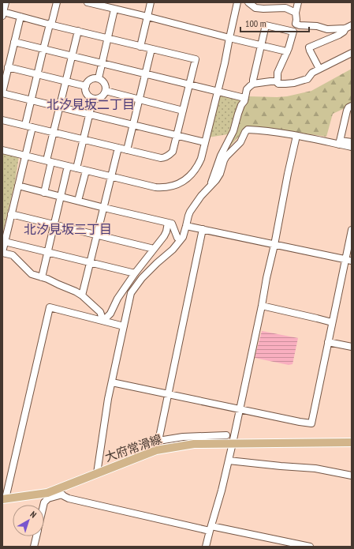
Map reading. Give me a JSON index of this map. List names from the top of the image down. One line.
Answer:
{"streets":{"main road":["大府常滑線"]},"districts":["北汐見坂二丁目","北汐見坂三丁目"],"scale_bar":"100 m","north":"top right"}
